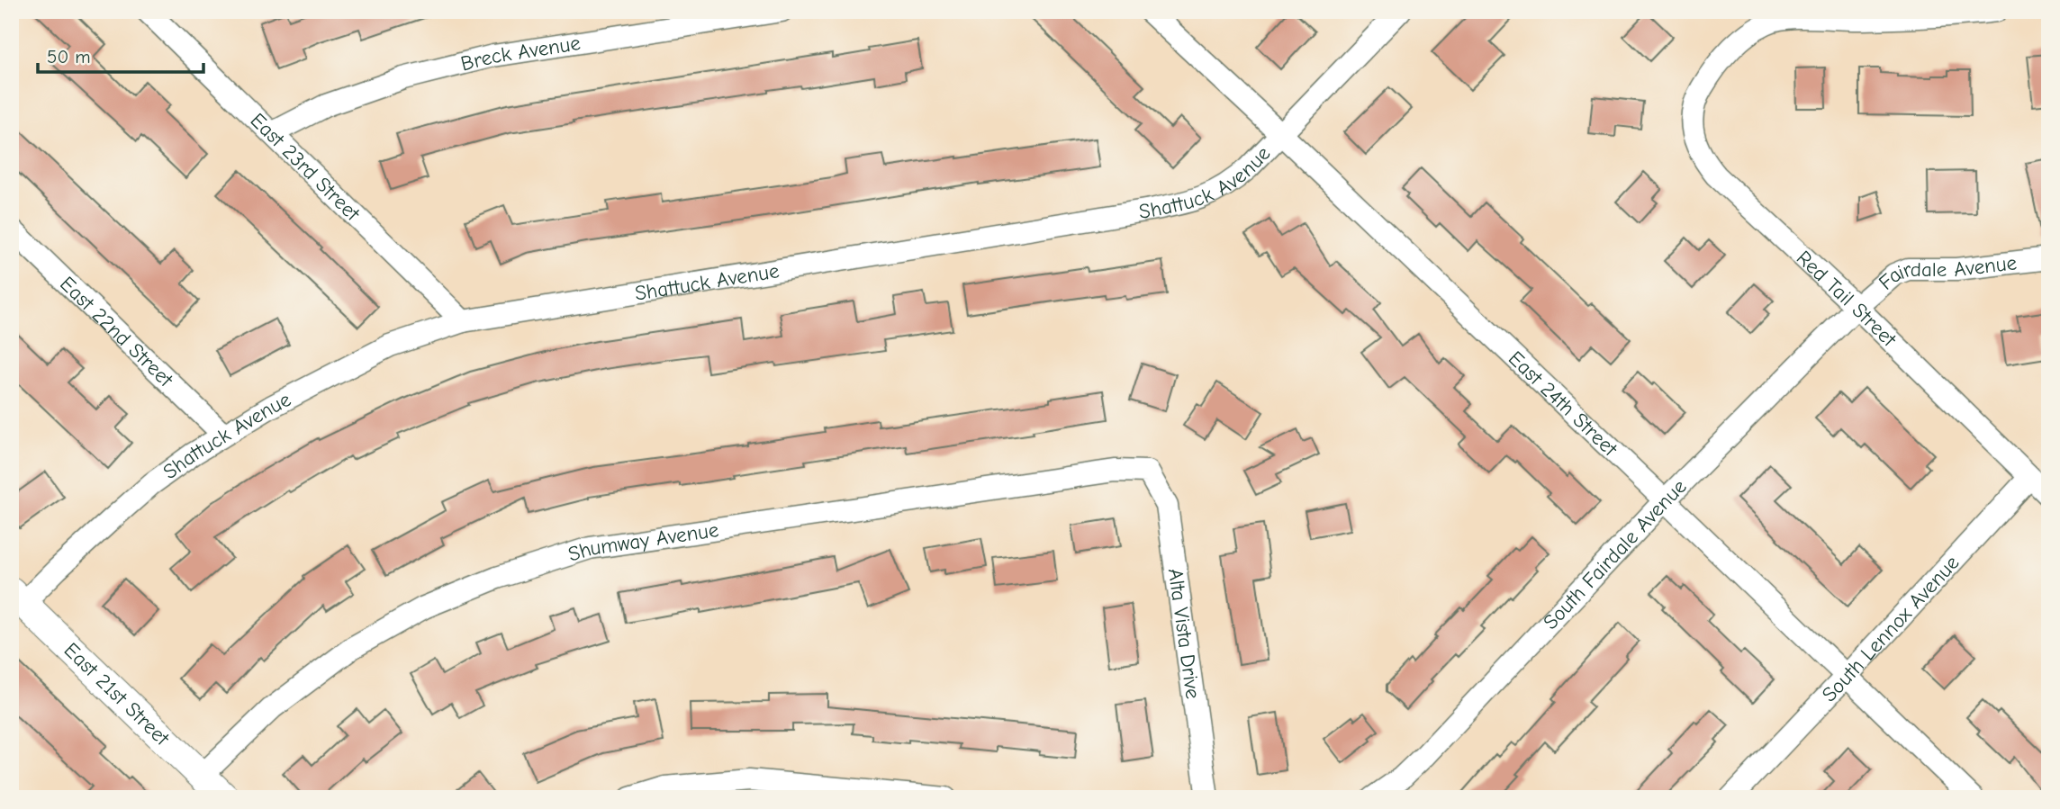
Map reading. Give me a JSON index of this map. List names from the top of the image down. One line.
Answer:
{"streets":{"street":["Breck Avenue","East 23rd Street","Shattuck Avenue","Fairdale Avenue","Red Tail Street","East 22nd Street","East 24th Street","Shumway Avenue","South Fairdale Avenue","South Lennox Avenue","Alta Vista Drive","East 21st Street"]},"crossings":[["Breck Avenue","East 23rd Street"],["East 23rd Street","Shattuck Avenue"],["Shattuck Avenue","East 22nd Street"],["Shattuck Avenue","East 24th Street"],["Shattuck Avenue","East 21st Street"],["Fairdale Avenue","Red Tail Street"],["Fairdale Avenue","South Fairdale Avenue"],["Red Tail Street","South Fairdale Avenue"],["Red Tail Street","South Lennox Avenue"],["East 24th Street","South Fairdale Avenue"],["East 24th Street","South Lennox Avenue"],["Shumway Avenue","Alta Vista Drive"],["Shumway Avenue","East 21st Street"]],"scale_bar":"50 m"}
